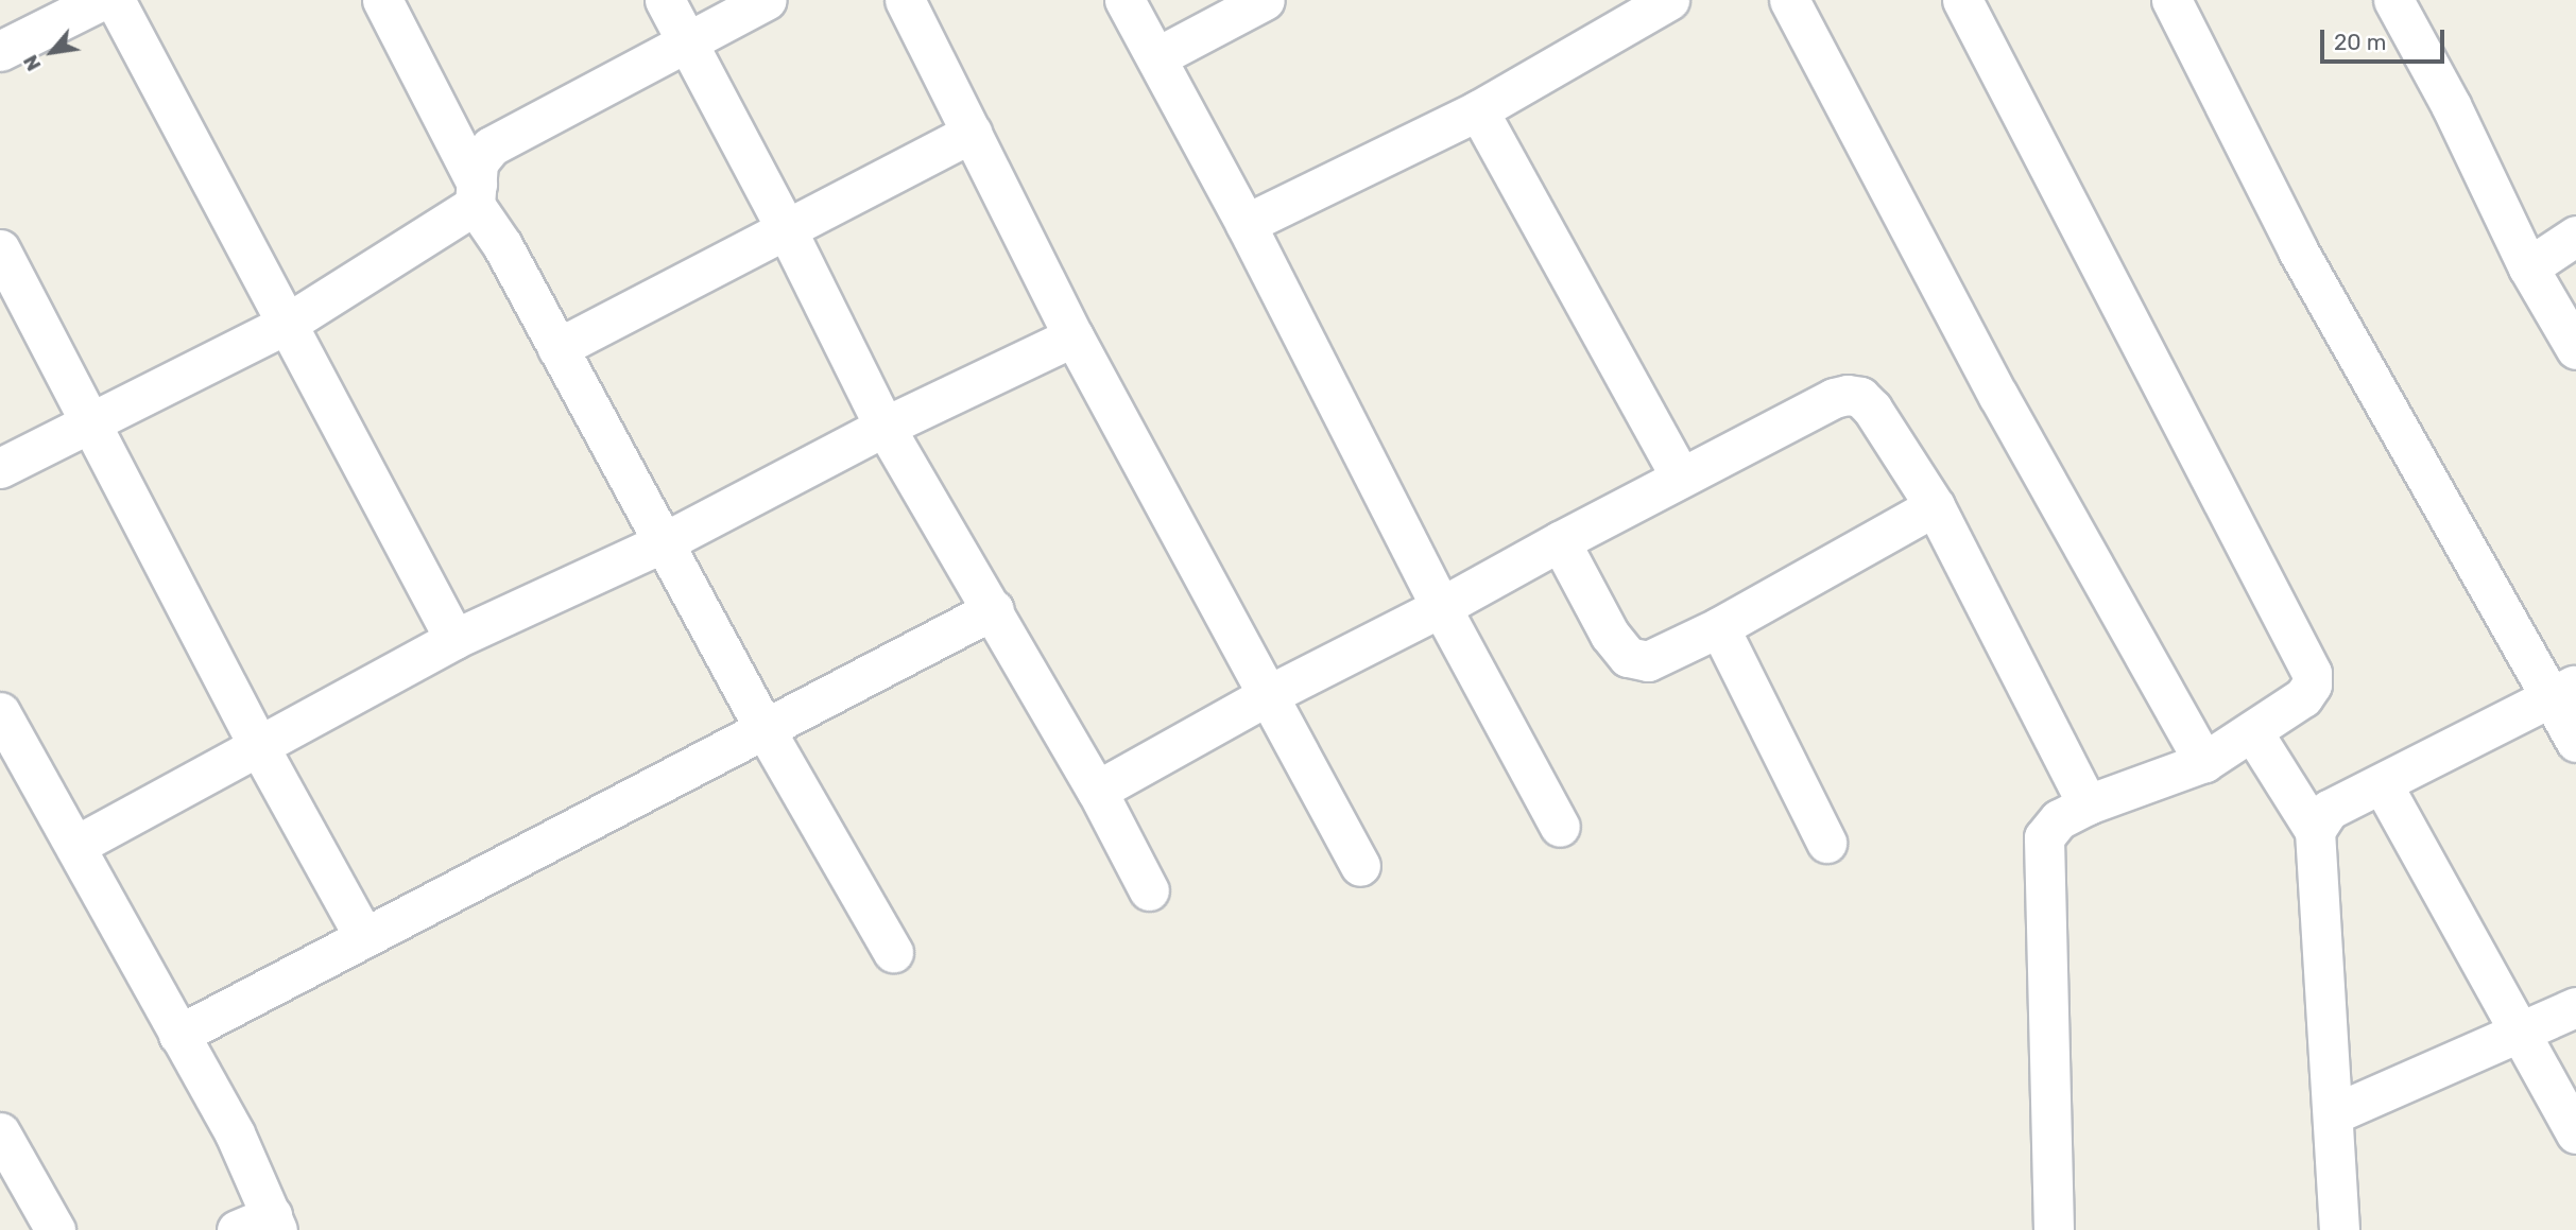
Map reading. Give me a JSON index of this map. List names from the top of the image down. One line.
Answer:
{"scale_bar":"20 m","north":"bottom left"}
